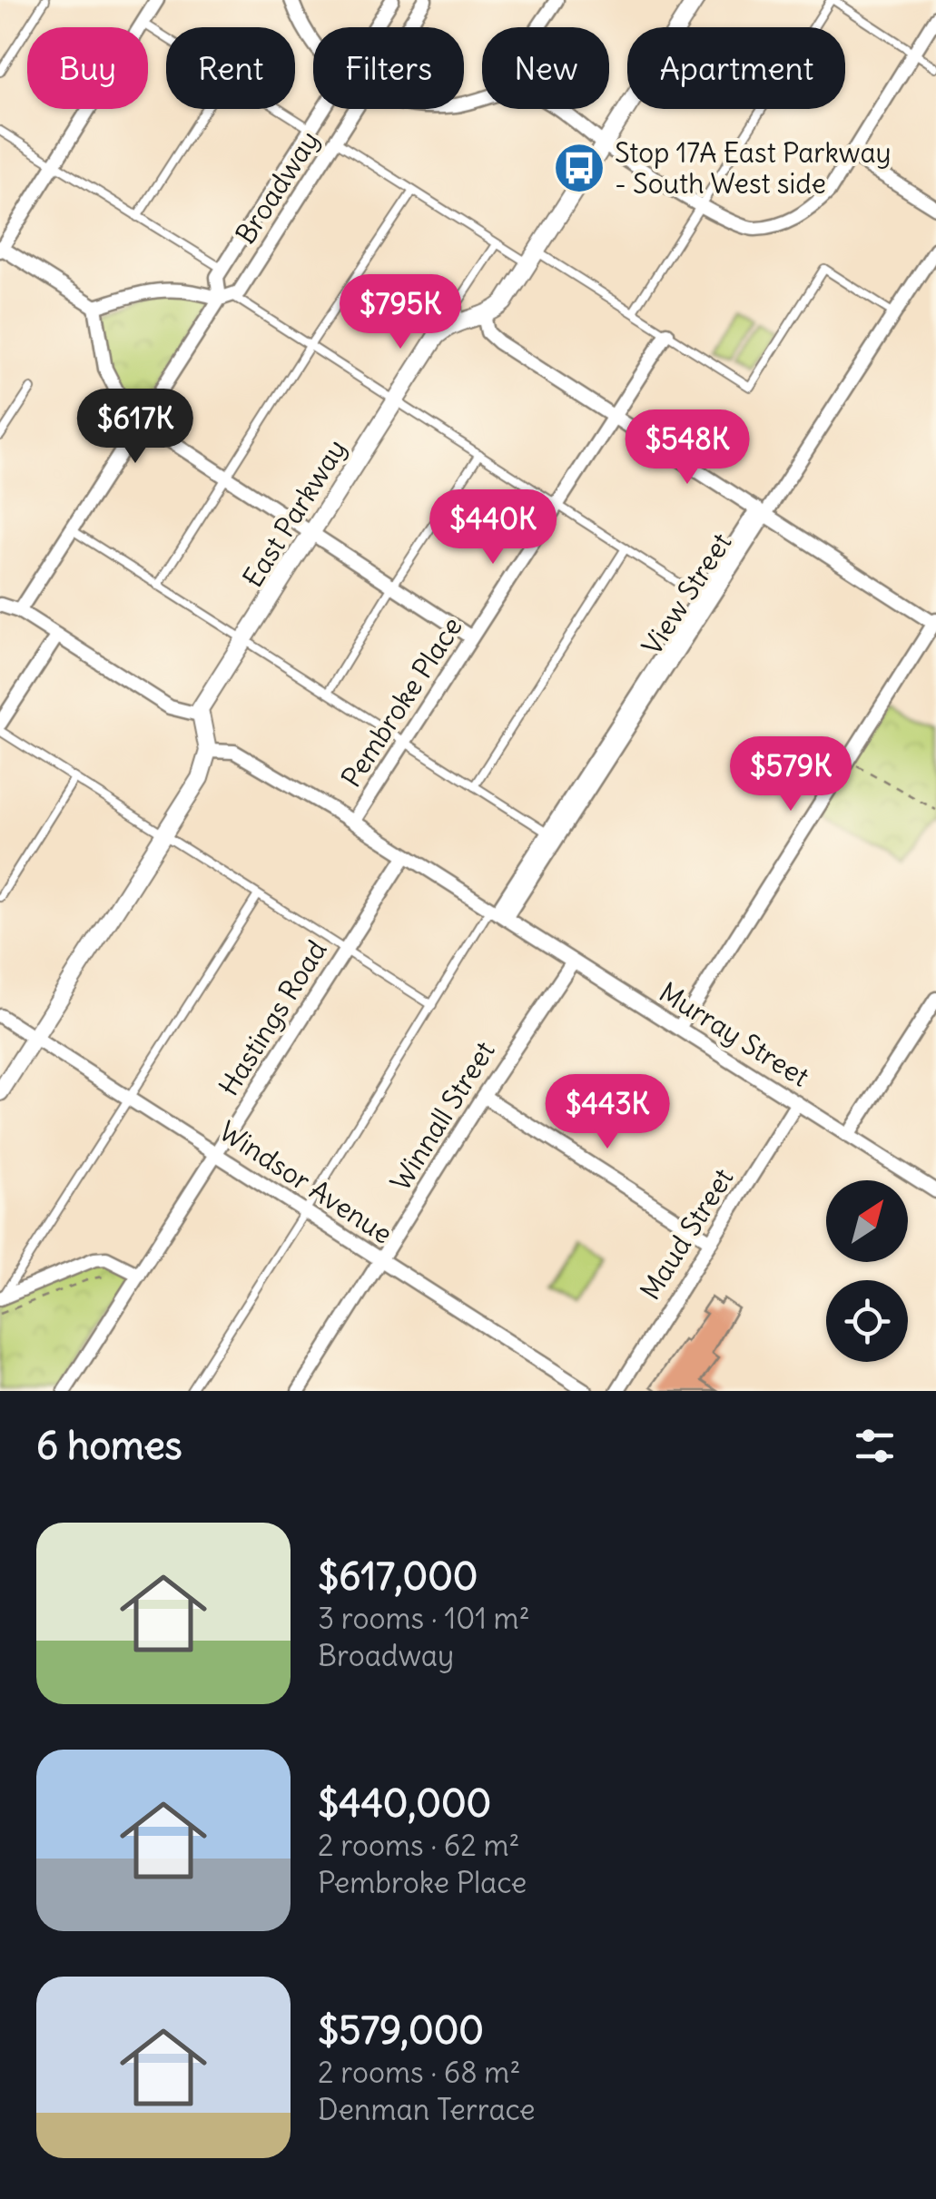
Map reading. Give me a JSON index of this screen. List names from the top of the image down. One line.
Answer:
{"streets":{"street":["Broadway","East Parkway","View Street","Pembroke Place","Hastings Road","Murray Street","Winnall Street","Windsor Avenue","Maud Street"]},"crossings":[["View Street","Murray Street"],["Pembroke Place","Murray Street"],["Hastings Road","Murray Street"],["Hastings Road","Windsor Avenue"],["Murray Street","Winnall Street"],["Murray Street","Maud Street"],["Winnall Street","Windsor Avenue"]],"places":{"bus stop":["Stop 17A East Parkway - South West side"]},"north":"top right","page":{"chip":["Buy","Rent","Filters","New","Apartment"],"price":["$795K","$617K","$548K","$440K","$579K","$443K"],"heading":"6 homes","list":[{"name":"$617,000","note":"3 rooms · 101 m² · Broadway"},{"name":"$440,000","note":"2 rooms · 62 m² · Pembroke Place"},{"name":"$579,000","note":"2 rooms · 68 m² · Denman Terrace"}]}}
